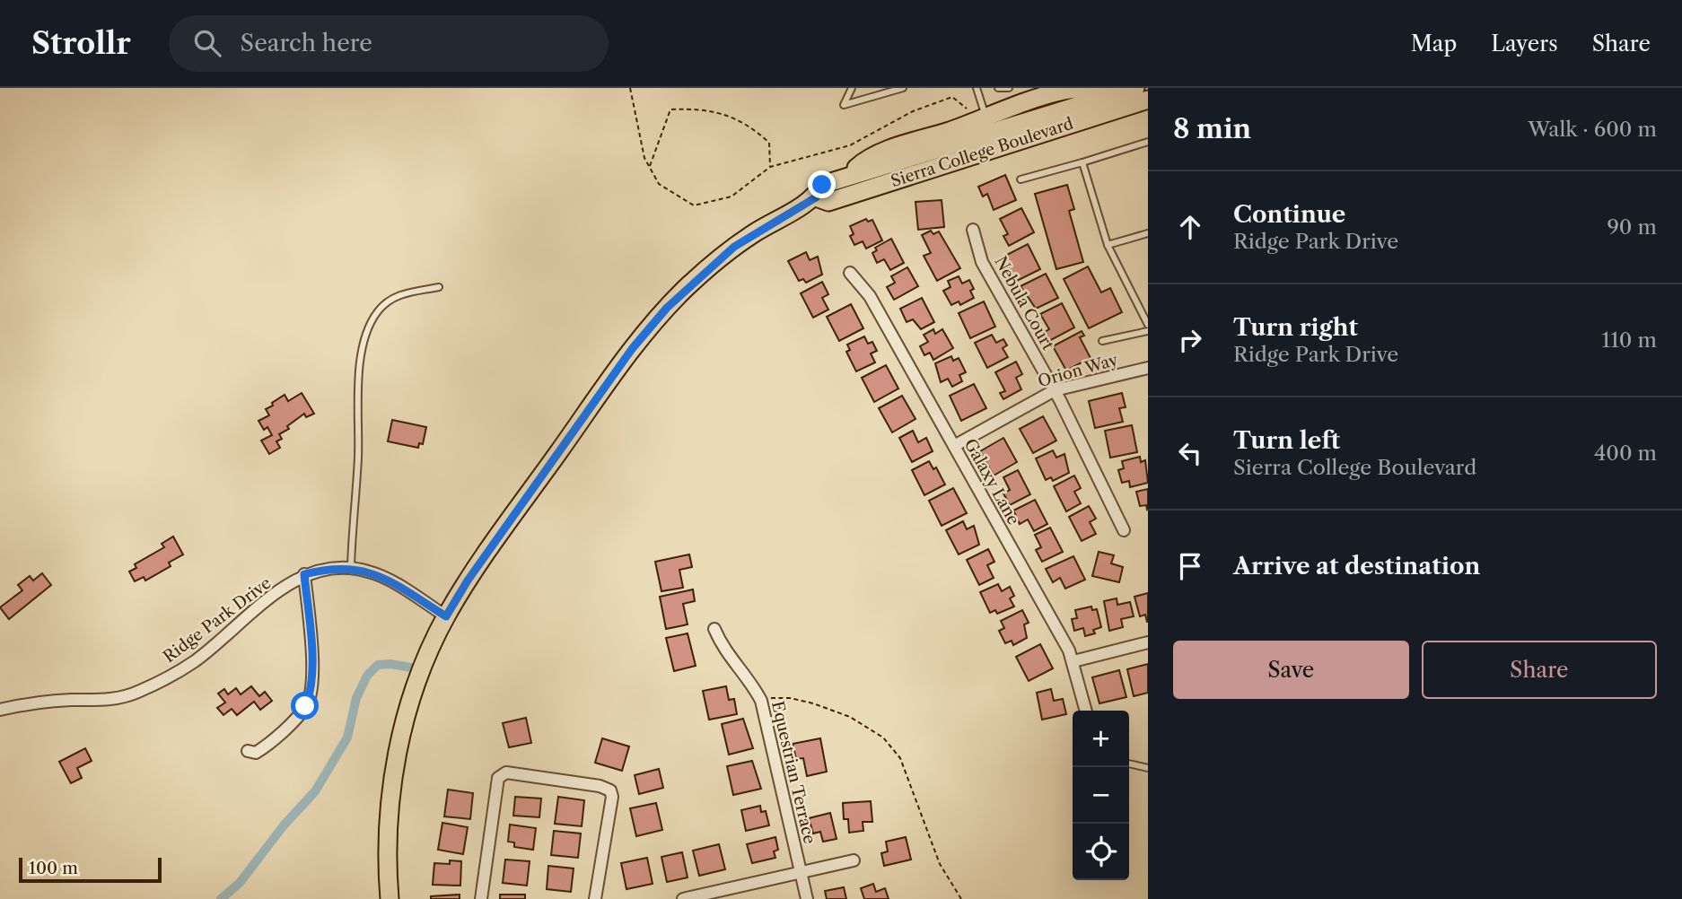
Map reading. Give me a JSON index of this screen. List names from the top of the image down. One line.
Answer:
{"streets":{"main road":["Sierra College Boulevard"],"street":["Nebula Court","Orion Way","Galaxy Lane","Ridge Park Drive","Equestrian Terrace"]},"crossings":[["Sierra College Boulevard","Ridge Park Drive"],["Nebula Court","Orion Way"],["Orion Way","Galaxy Lane"]],"scale_bar":"100 m","page":{"header":"Strollr","search":"Search here","nav":["Map","Layers","Share"],"heading":["8 min","Walk · 600 m"],"list":[["Continue","Ridge Park Drive","90 m"],["Turn right","Ridge Park Drive","110 m"],["Turn left","Sierra College Boulevard","400 m"],"Arrive at destination"],"buttons":["Save","Share"],"map_buttons":["+","−"],"scale":"100 m"}}
